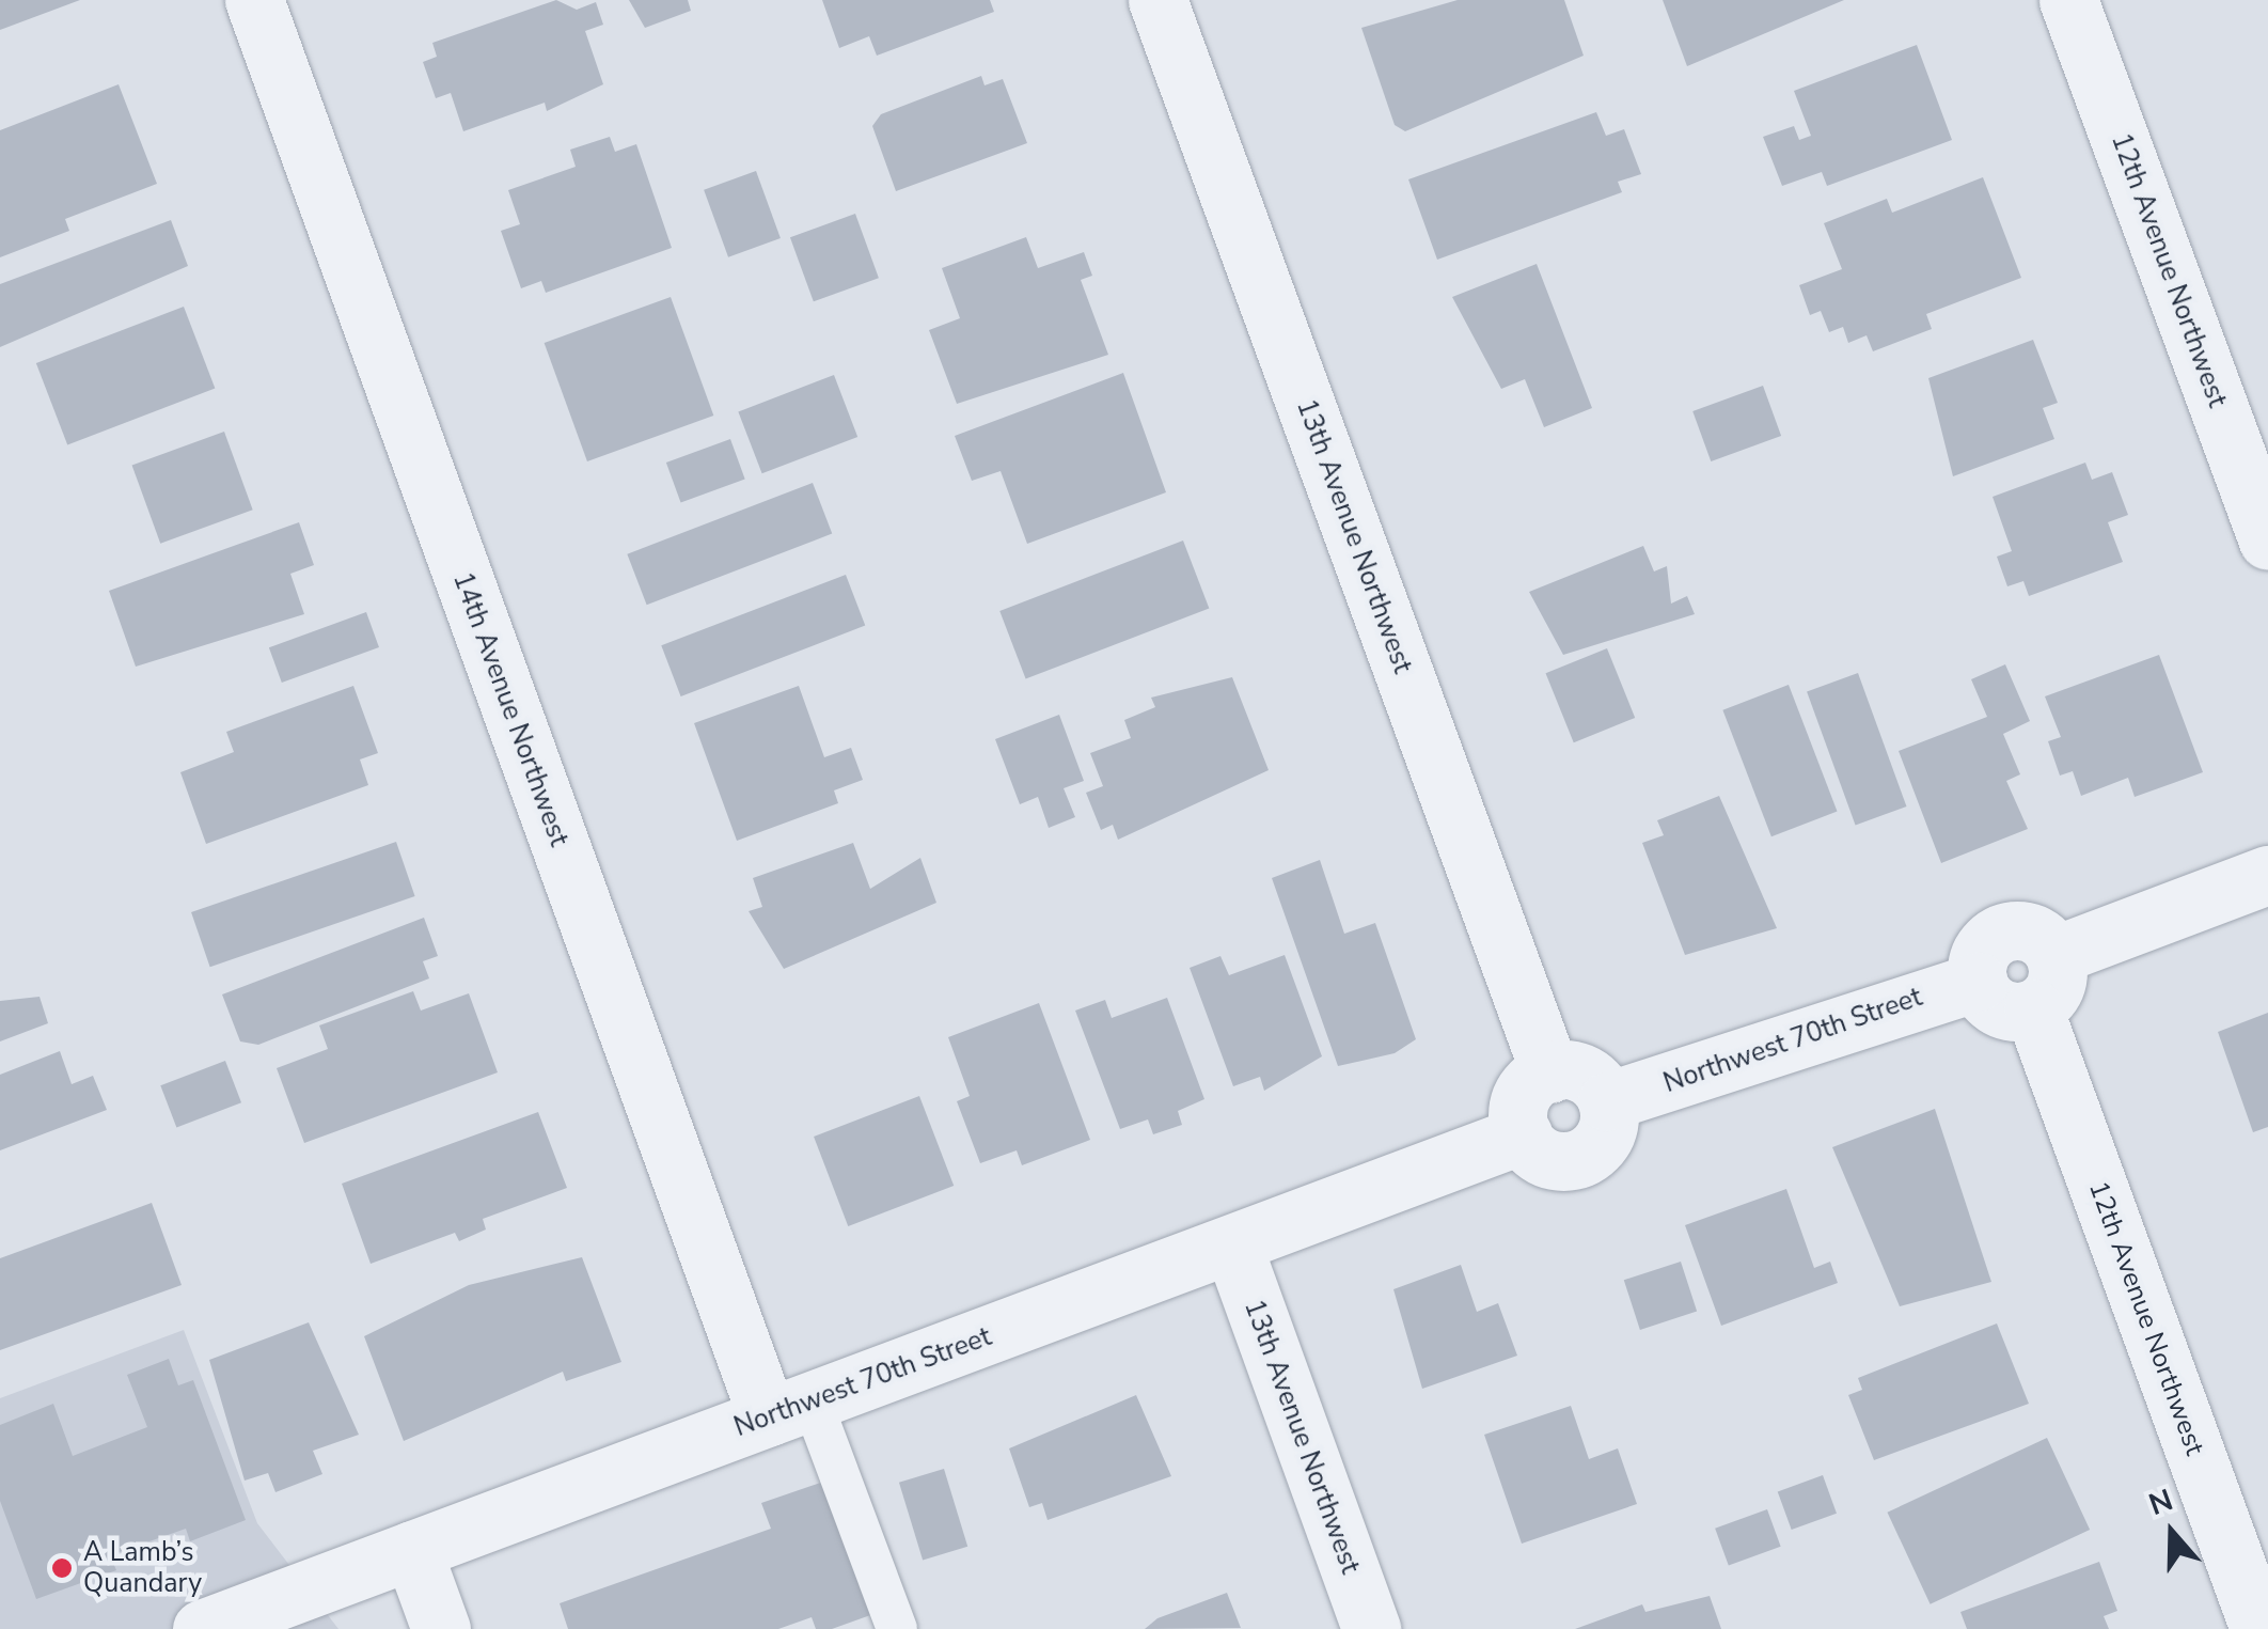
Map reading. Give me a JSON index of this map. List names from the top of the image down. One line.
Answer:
{"streets":{"street":["12th Avenue Northwest","13th Avenue Northwest","14th Avenue Northwest","Northwest 70th Street"]},"crossings":[["12th Avenue Northwest","Northwest 70th Street"],["13th Avenue Northwest","Northwest 70th Street"],["14th Avenue Northwest","Northwest 70th Street"]],"places":["A Lamb’s Quandary"],"north":"top"}
